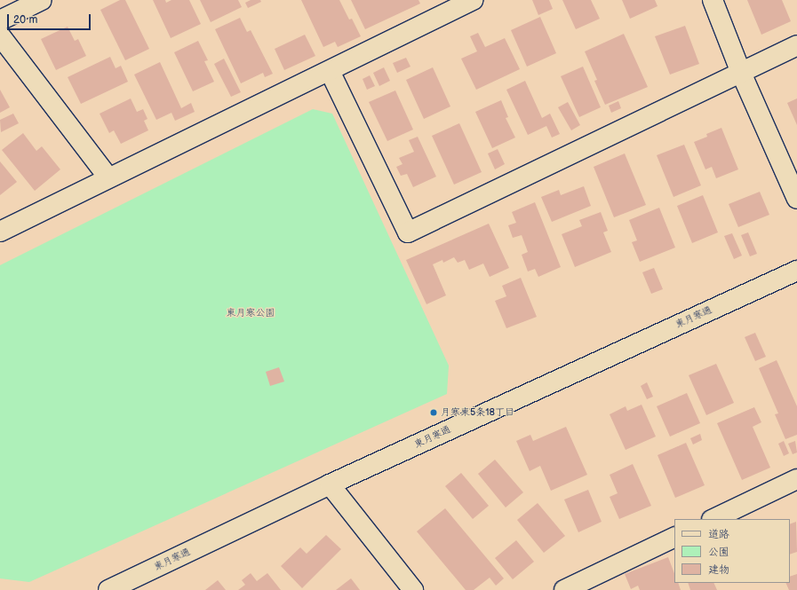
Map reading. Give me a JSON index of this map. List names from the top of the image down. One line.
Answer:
{"streets":{"street":["東月寒通"]},"parks":["東月寒公園"],"places":["月寒東5条18丁目"],"legend":["道路","公園","建物"],"scale_bar":"20 m"}
